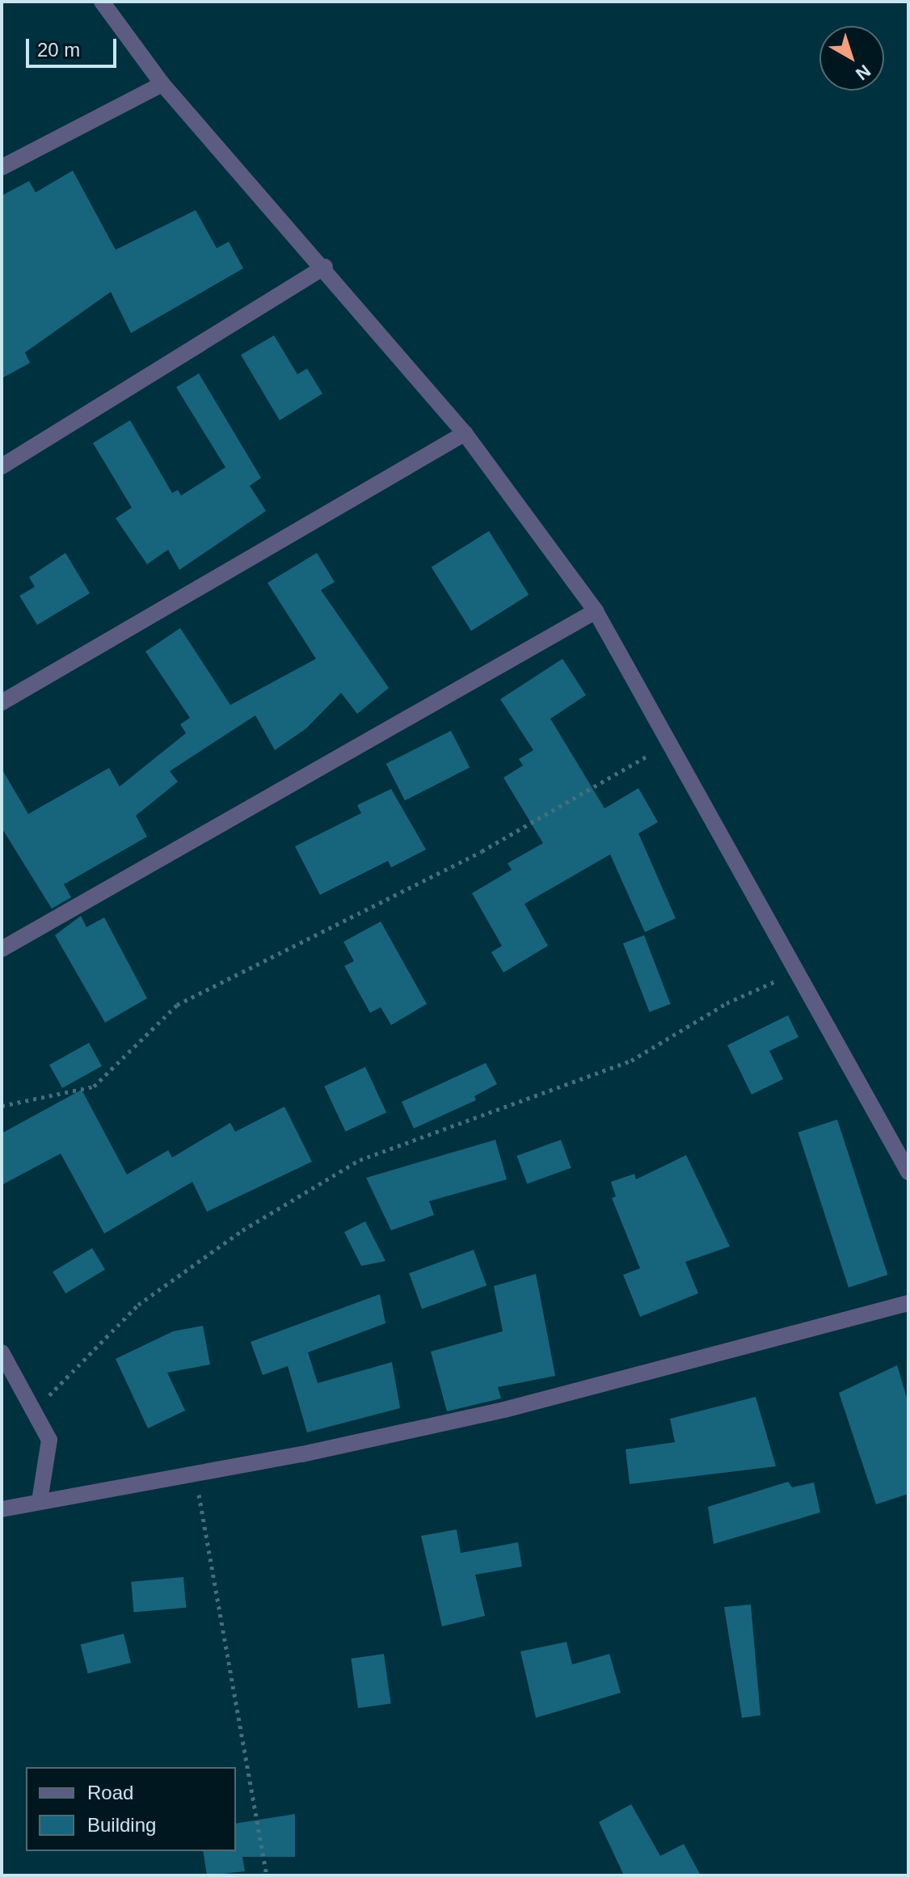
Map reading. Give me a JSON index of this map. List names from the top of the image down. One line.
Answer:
{"legend":["Road","Building"],"scale_bar":"20 m","north":"bottom right"}
